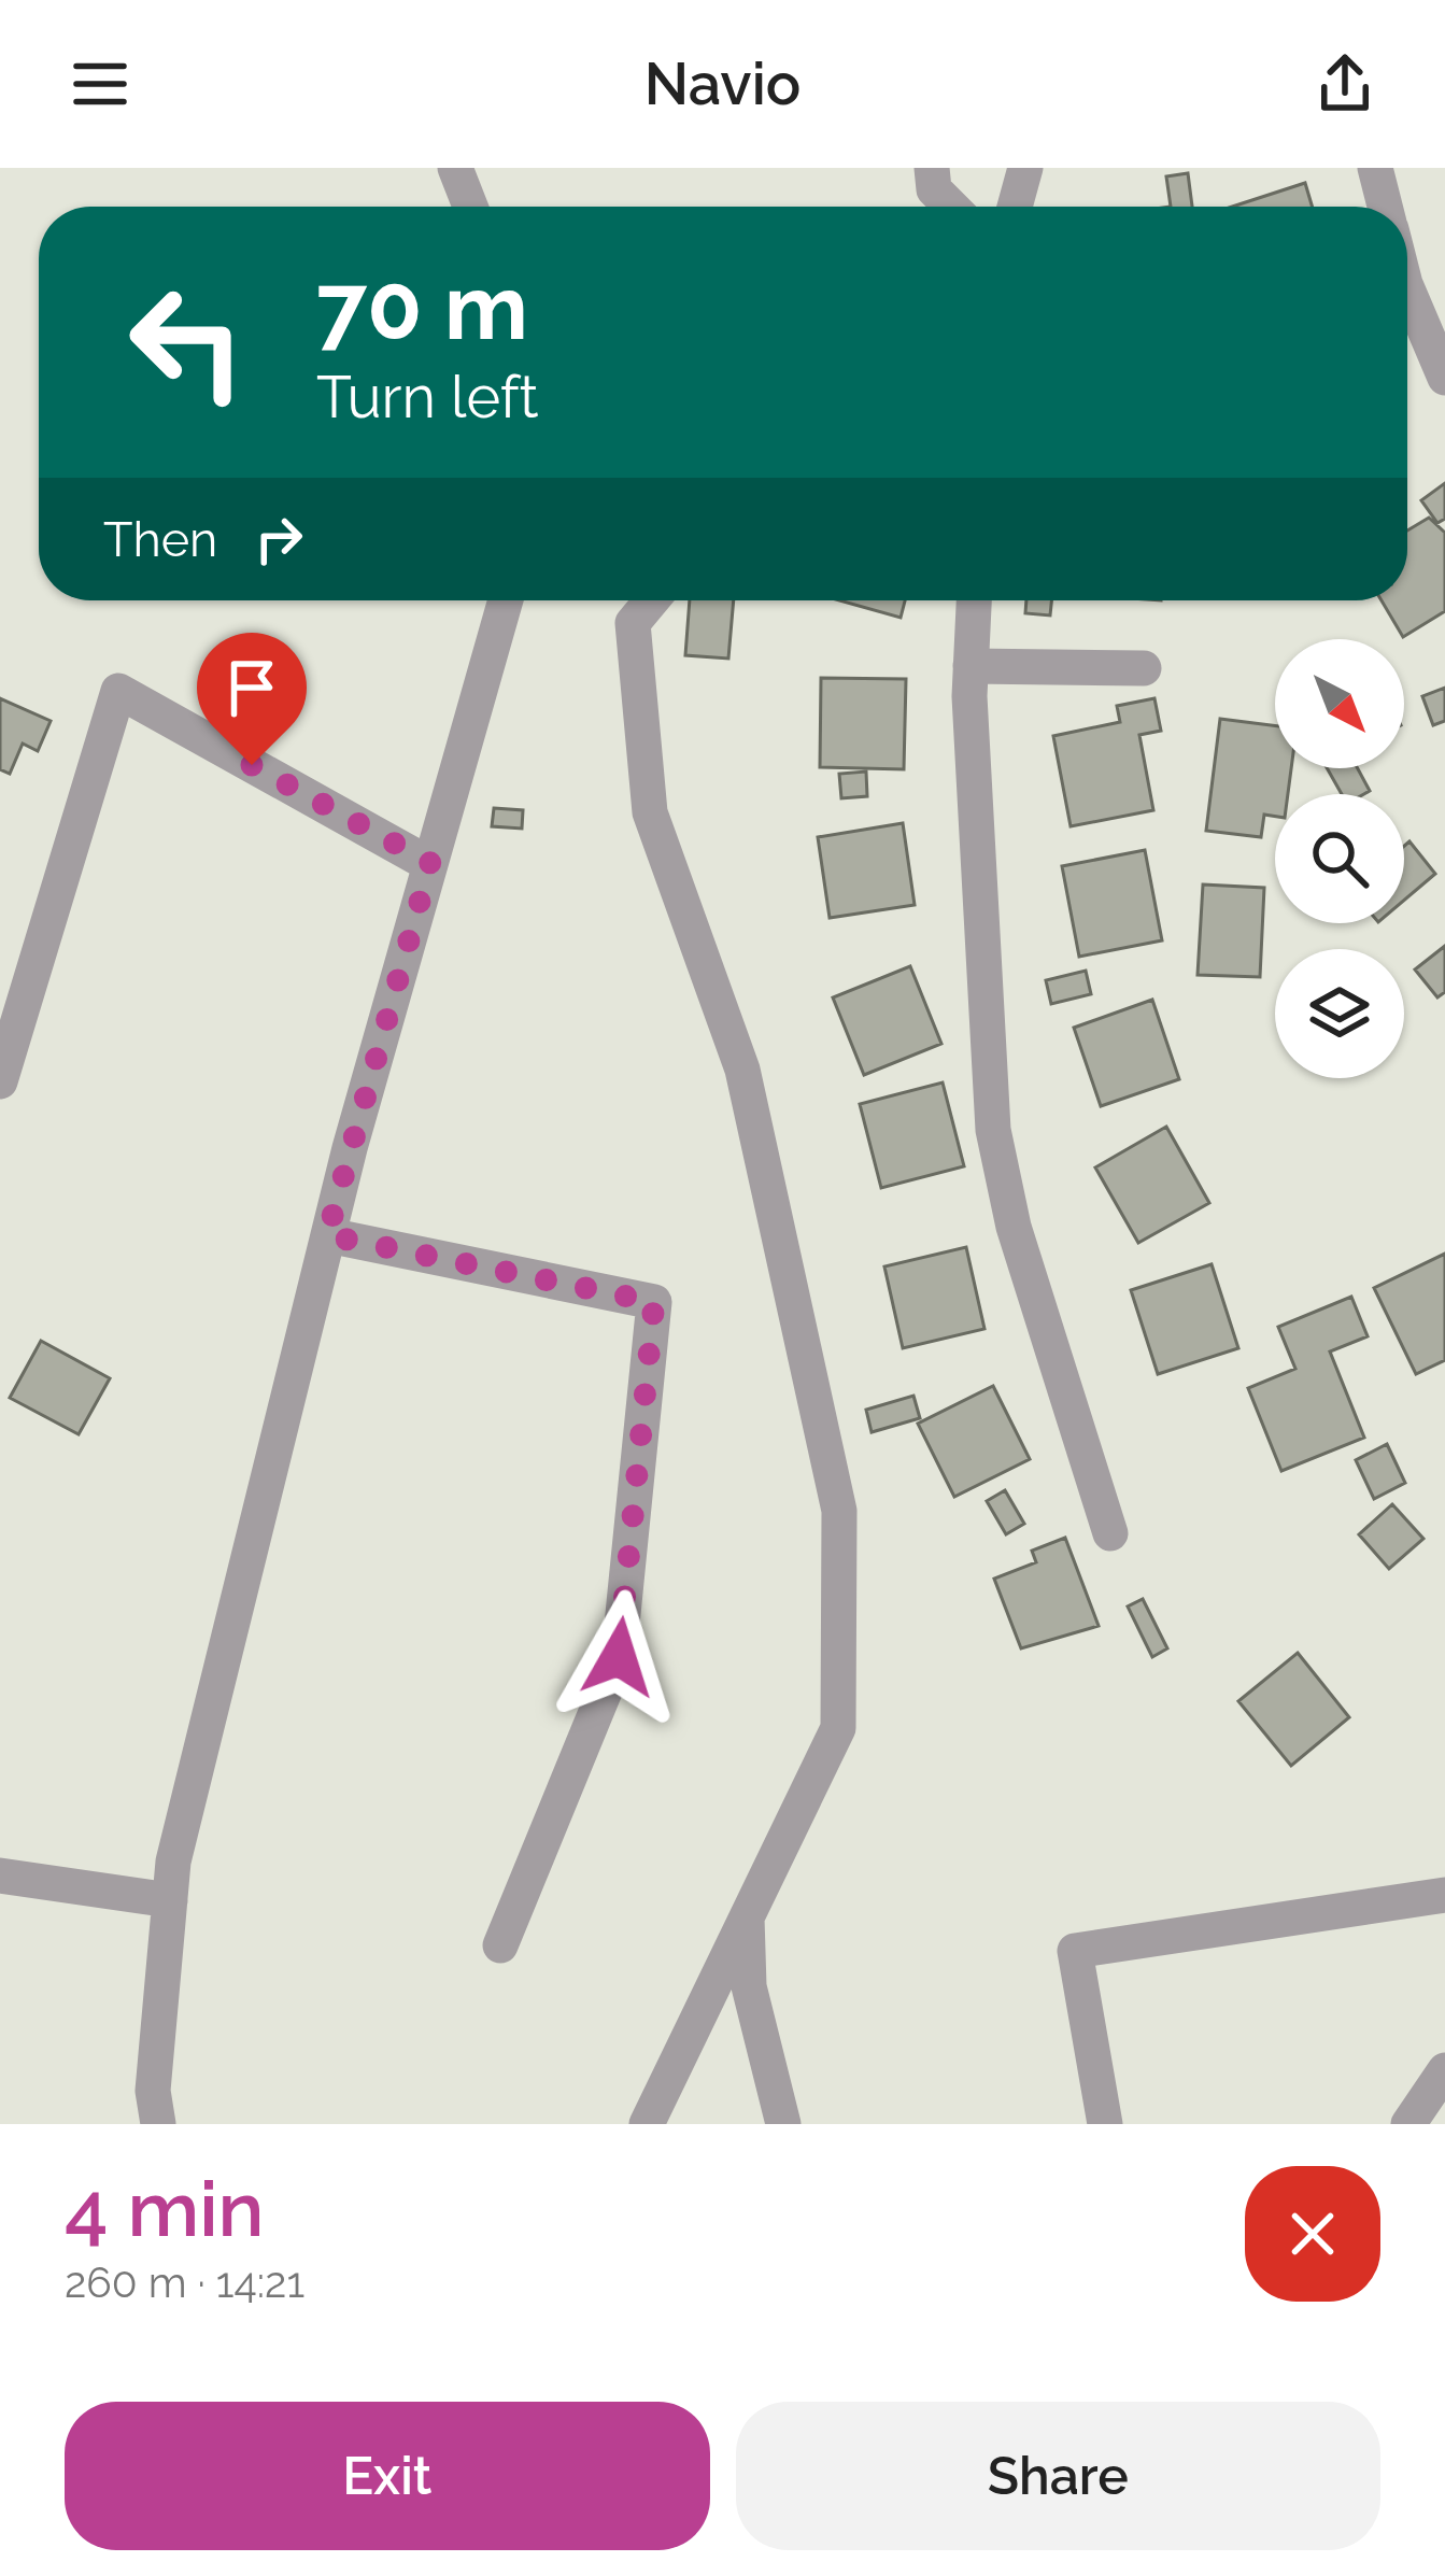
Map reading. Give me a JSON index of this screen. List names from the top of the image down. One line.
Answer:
{"north":"bottom right","page":{"header":"Navio","turn":["70 m","Turn left"],"then":"Then","heading":["4 min","260 m · 14:21"],"buttons":["Exit","Share"]}}
